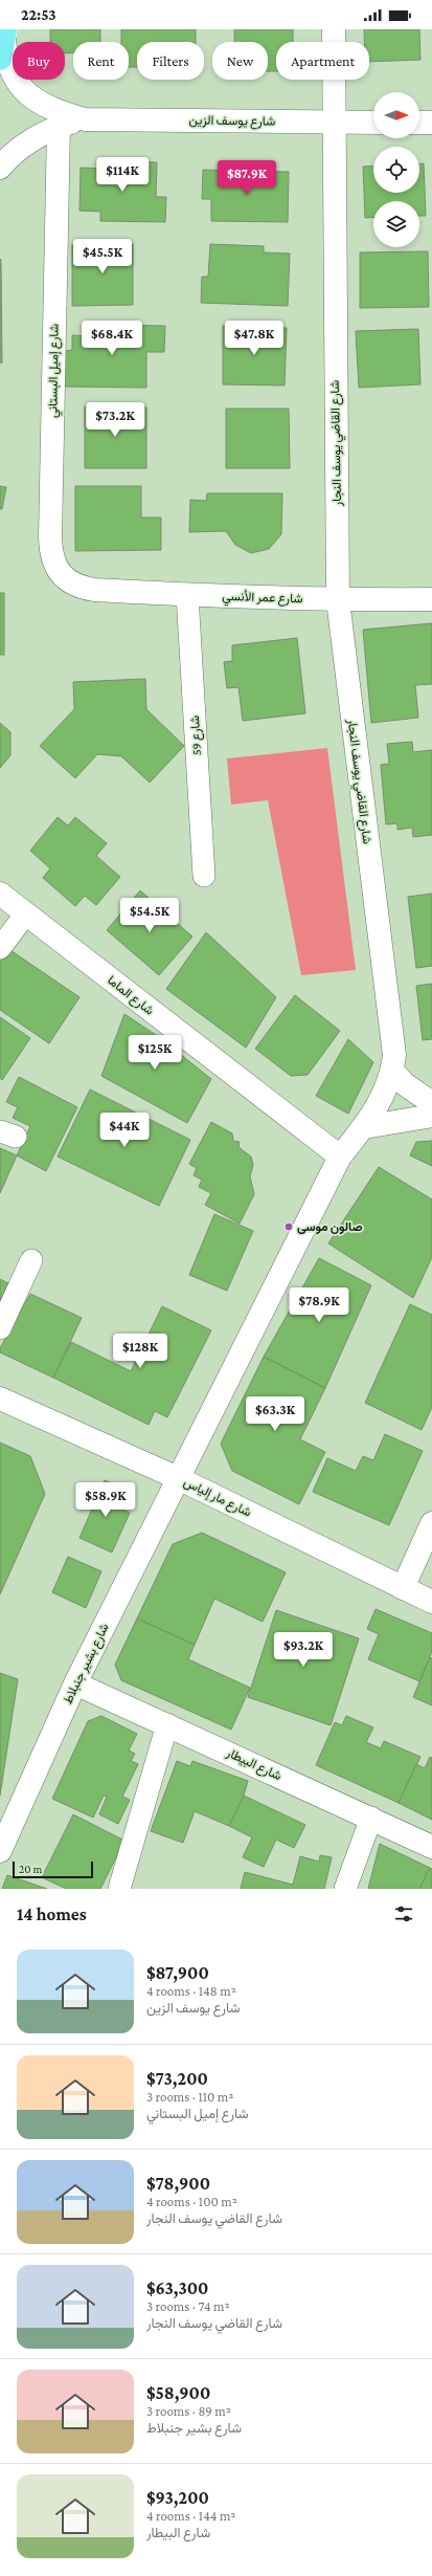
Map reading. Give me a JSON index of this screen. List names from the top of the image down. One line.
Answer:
{"streets":{"street":["شارع يوسف الزين","شارع إميل البستاني","شارع القاضي يوسف النجار","شارع عمر الأنسي","شارع 59","شارع الماما","شارع مار إلياس","شارع بشير جنبلاط","شارع البيطار"]},"crossings":[["شارع يوسف الزين","شارع إميل البستاني"],["شارع يوسف الزين","شارع القاضي يوسف النجار"],["شارع إميل البستاني","شارع عمر الأنسي"],["شارع القاضي يوسف النجار","شارع عمر الأنسي"],["شارع القاضي يوسف النجار","شارع الماما"],["شارع القاضي يوسف النجار","شارع مار إلياس"],["شارع القاضي يوسف النجار","شارع بشير جنبلاط"],["شارع عمر الأنسي","شارع 59"],["شارع مار إلياس","شارع بشير جنبلاط"],["شارع بشير جنبلاط","شارع البيطار"]],"places":["صالون موسى"],"scale_bar":"20 m","north":"right","page":{"status":"22:53","chip":["Buy","Rent","Filters","New","Apartment"],"price":["$114K","$87.9K","$45.5K","$68.4K","$47.8K","$73.2K","$54.5K","$125K","$44K","$78.9K","$128K","$63.3K","$58.9K","$93.2K"],"scale":"20 m","heading":"14 homes","list":[{"name":"$87,900","note":"4 rooms · 148 m² · شارع يوسف الزين"},{"name":"$73,200","note":"3 rooms · 110 m² · شارع إميل البستاني"},{"name":"$78,900","note":"4 rooms · 100 m² · شارع القاضي يوسف النجار"},{"name":"$63,300","note":"3 rooms · 74 m² · شارع القاضي يوسف النجار"},{"name":"$58,900","note":"3 rooms · 89 m² · شارع بشير جنبلاط"},{"name":"$93,200","note":"4 rooms · 144 m² · شارع البيطار"}]}}
